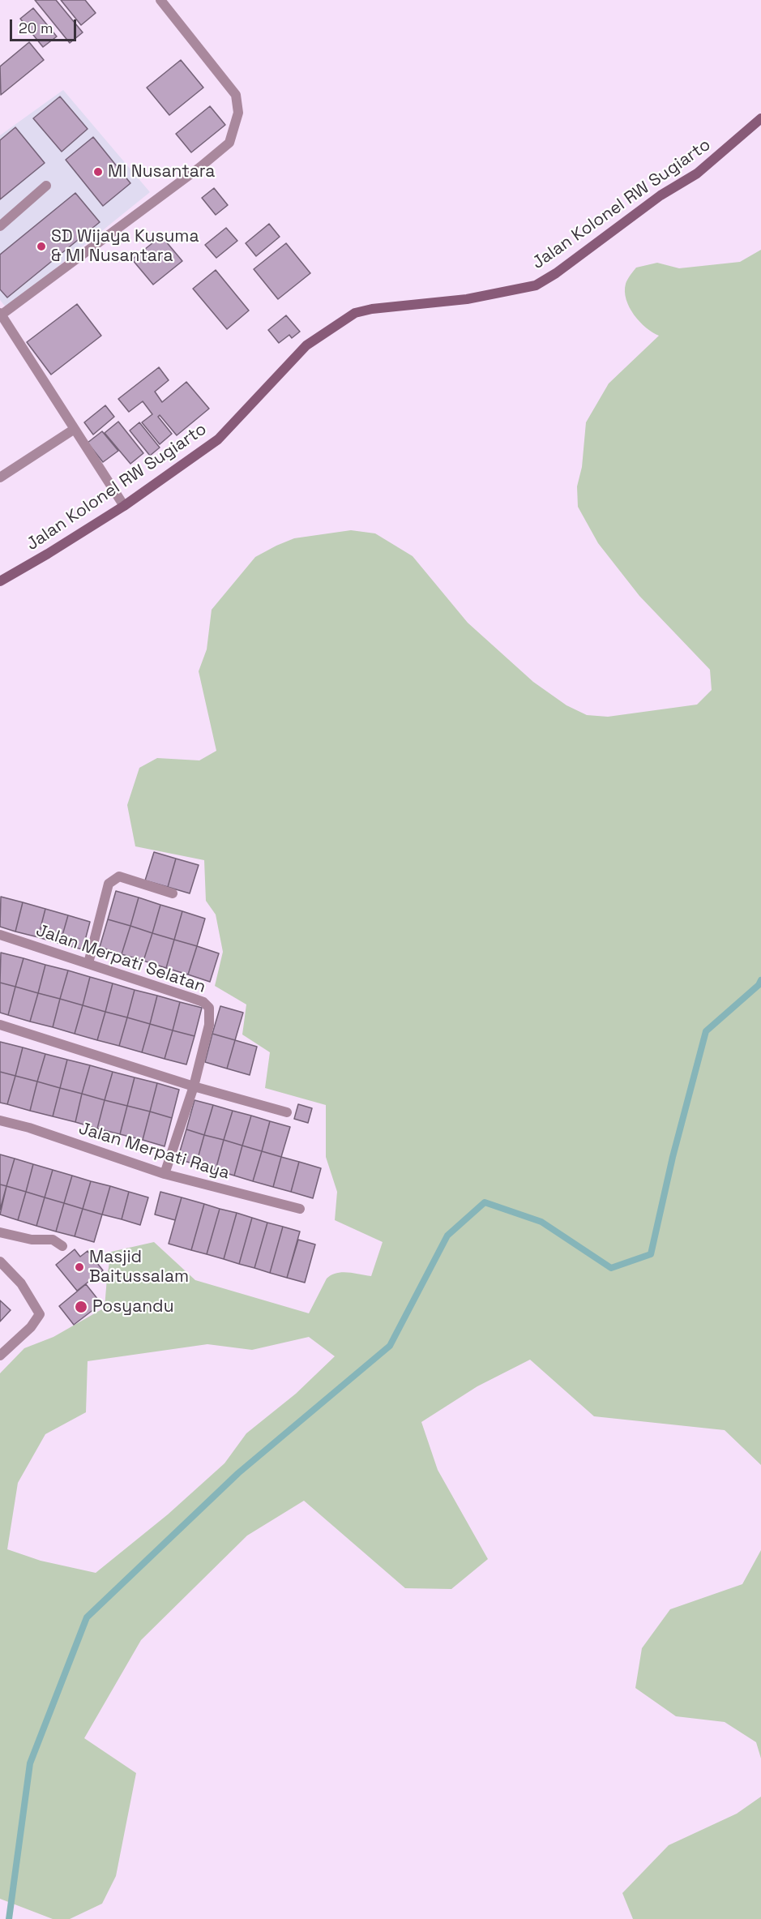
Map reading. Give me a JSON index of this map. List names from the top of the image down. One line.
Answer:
{"streets":{"main road":["Jalan Kolonel RW Sugiarto"],"street":["Jalan Merpati Selatan","Jalan Merpati Raya"]},"crossings":[["Jalan Merpati Selatan","Jalan Merpati Raya"]],"places":["MI Nusantara","SD Wijaya Kusuma & MI Nusantara","Masjid Baitussalam","Posyandu"],"scale_bar":"20 m"}
